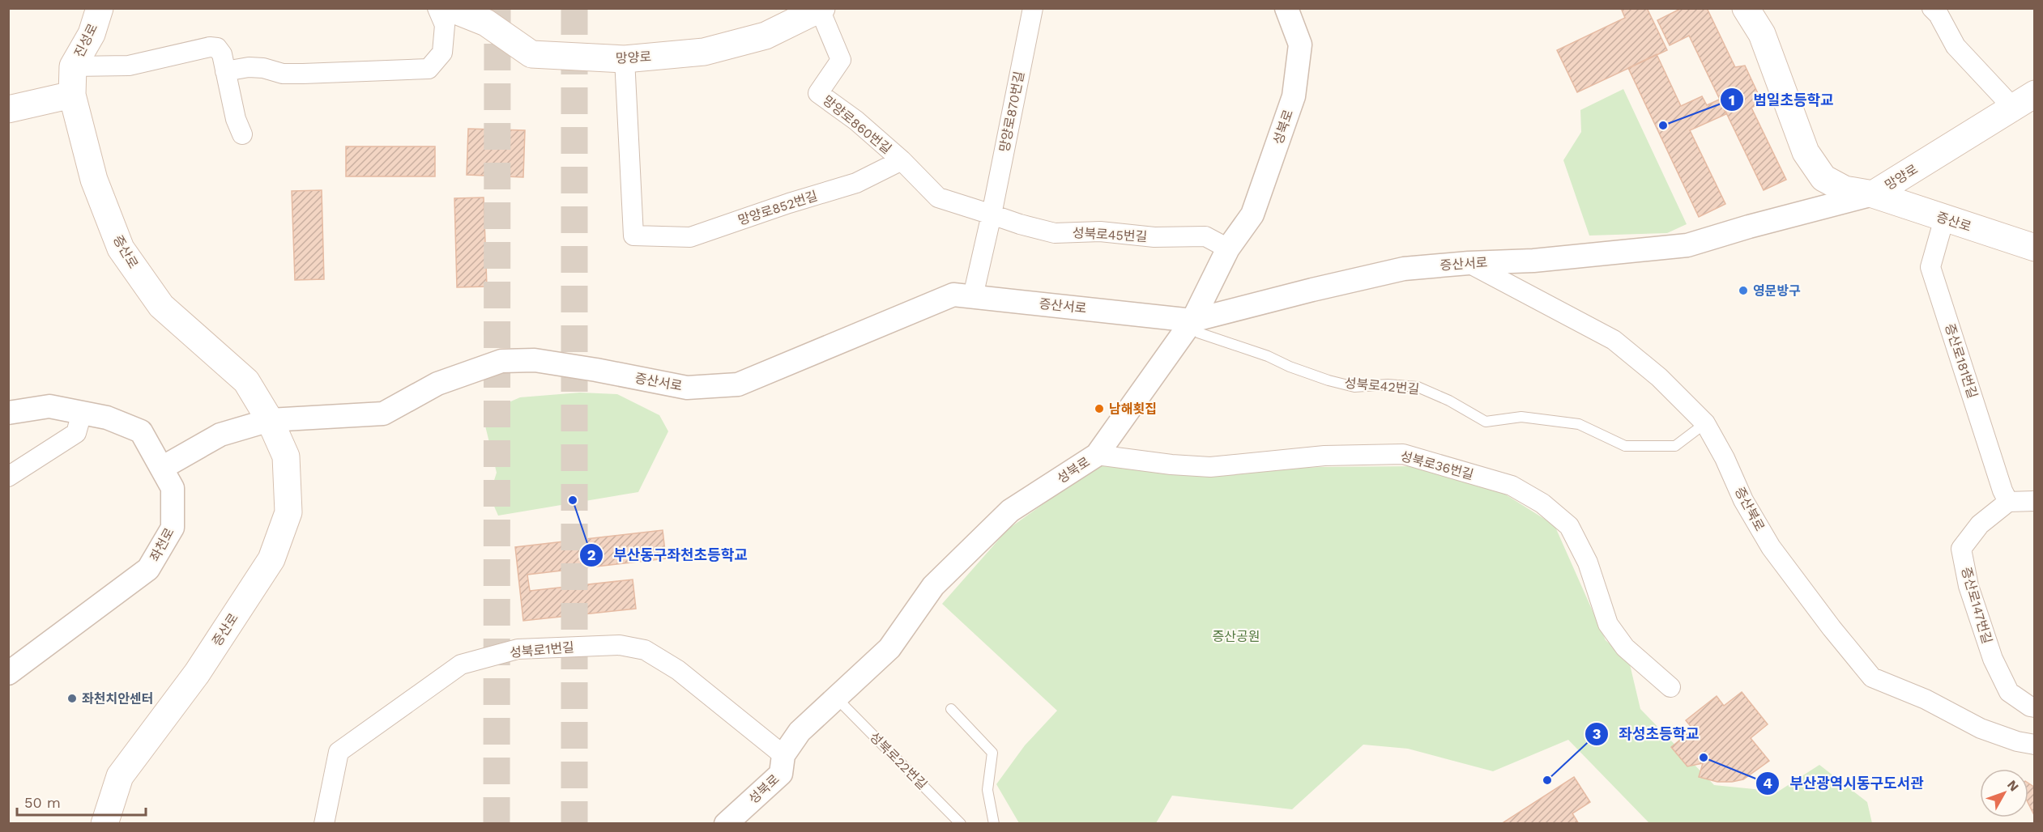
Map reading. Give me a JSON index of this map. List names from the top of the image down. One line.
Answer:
{"streets":{"main road":["진성로","망양로","증산로"],"street":["망양로870번길","망양로860번길","성북로","망양로852번길","성북로45번길","증산서로","증산로181번길","성북로36번길","증산북로","좌천로","증산로147번길","성북로1번길"],"lane":["성북로42번길","성북로22번길"]},"crossings":[["진성로","증산로"],["망양로","망양로860번길"],["망양로","망양로852번길"],["망양로","증산로"],["망양로","증산서로"],["망양로870번길","성북로45번길"],["망양로860번길","망양로852번길"],["성북로","성북로45번길"],["성북로","증산서로"],["성북로","성북로42번길"],["성북로","성북로36번길"],["성북로","성북로1번길"],["성북로","성북로22번길"],["증산로","증산서로"],["증산로","증산로181번길"],["증산서로","성북로42번길"],["증산서로","증산북로"],["증산로181번길","증산로147번길"],["성북로42번길","증산북로"]],"parks":["증산공원"],"places":["범일초등학교","영문방구","남해횟집","부산동구좌천초등학교","좌천치안센터","부산광역시동구도서관","좌성초등학교"],"scale_bar":"50 m","north":"top right"}
